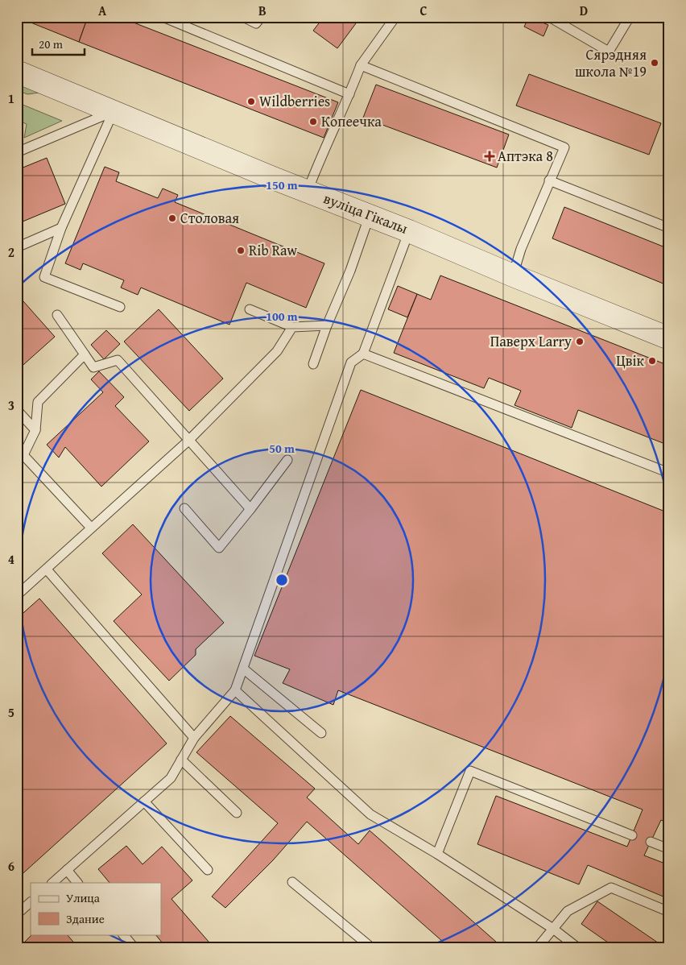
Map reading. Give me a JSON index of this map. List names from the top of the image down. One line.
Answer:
{"streets":{"street":["вуліца Гікалы"]},"places":{"other":["Сярэдняя школа №19","Wildberries","Копеечка","Столовая","Rib Raw","Паверх Larry","Цвік"],"health":["Аптэка 8"]},"legend":["Улица","Здание"],"scale_bar":"20 m","grid":{"columns":["A","B","C","D"],"rows":["1","2","3","4","5","6"]},"rings":["150 m","100 m","50 m"]}
